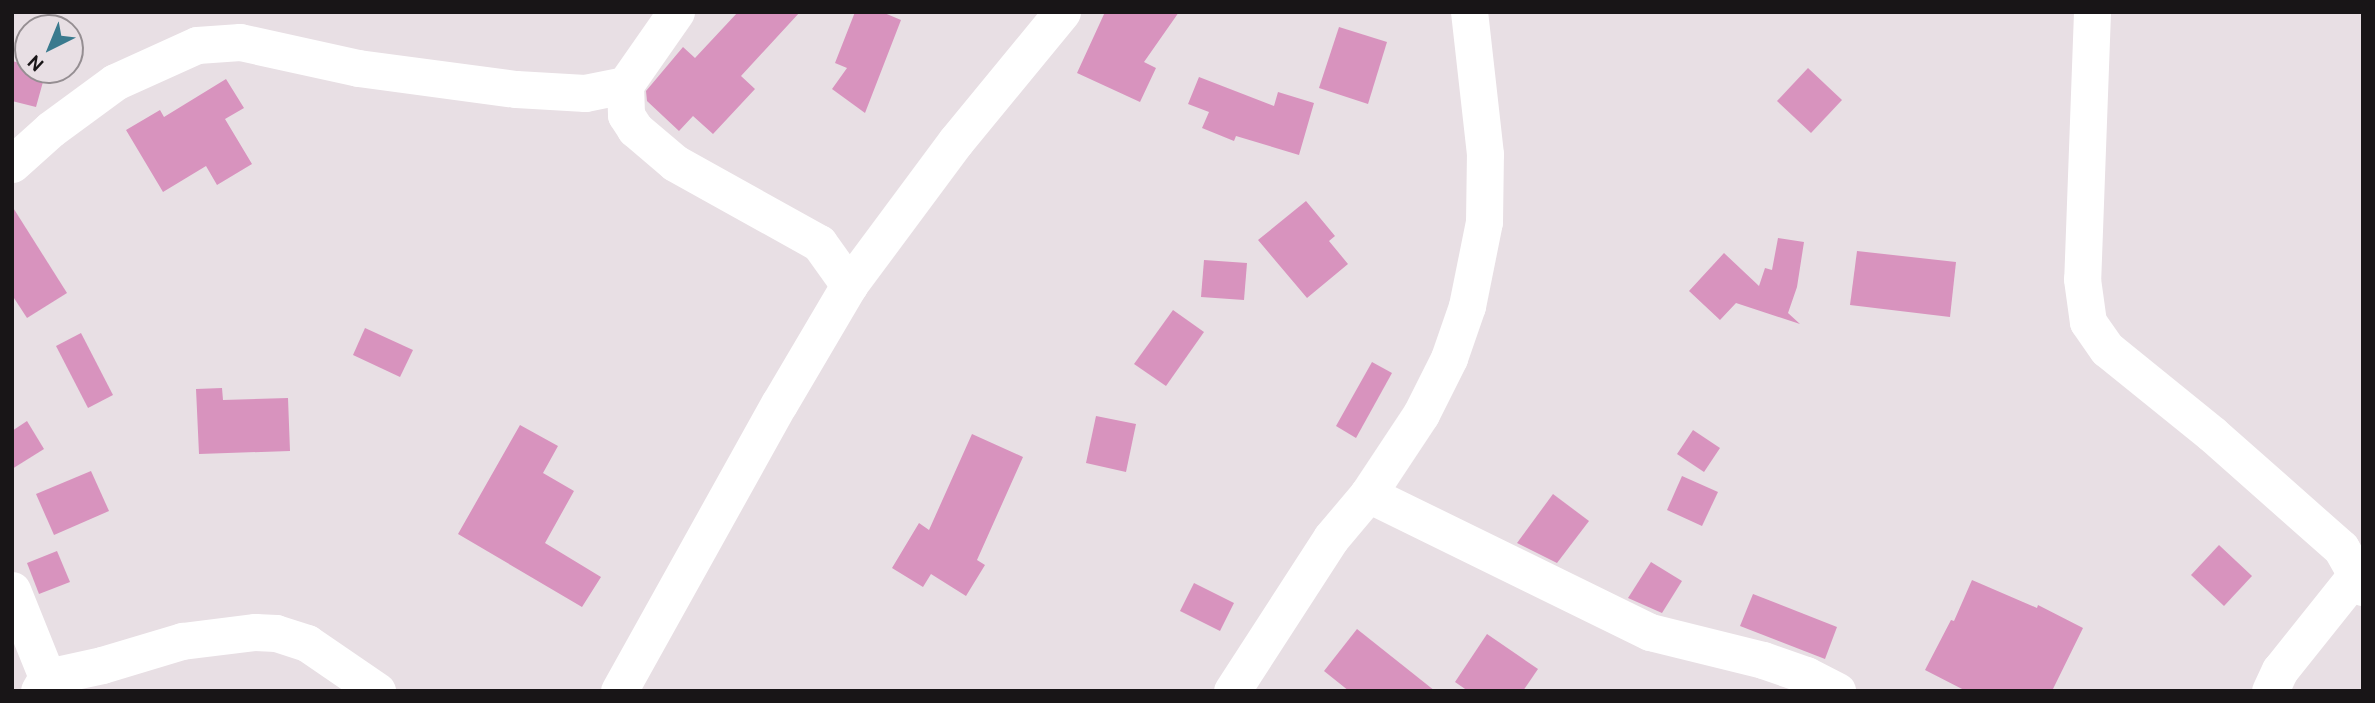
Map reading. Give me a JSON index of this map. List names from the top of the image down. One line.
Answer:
{"north":"bottom left"}
